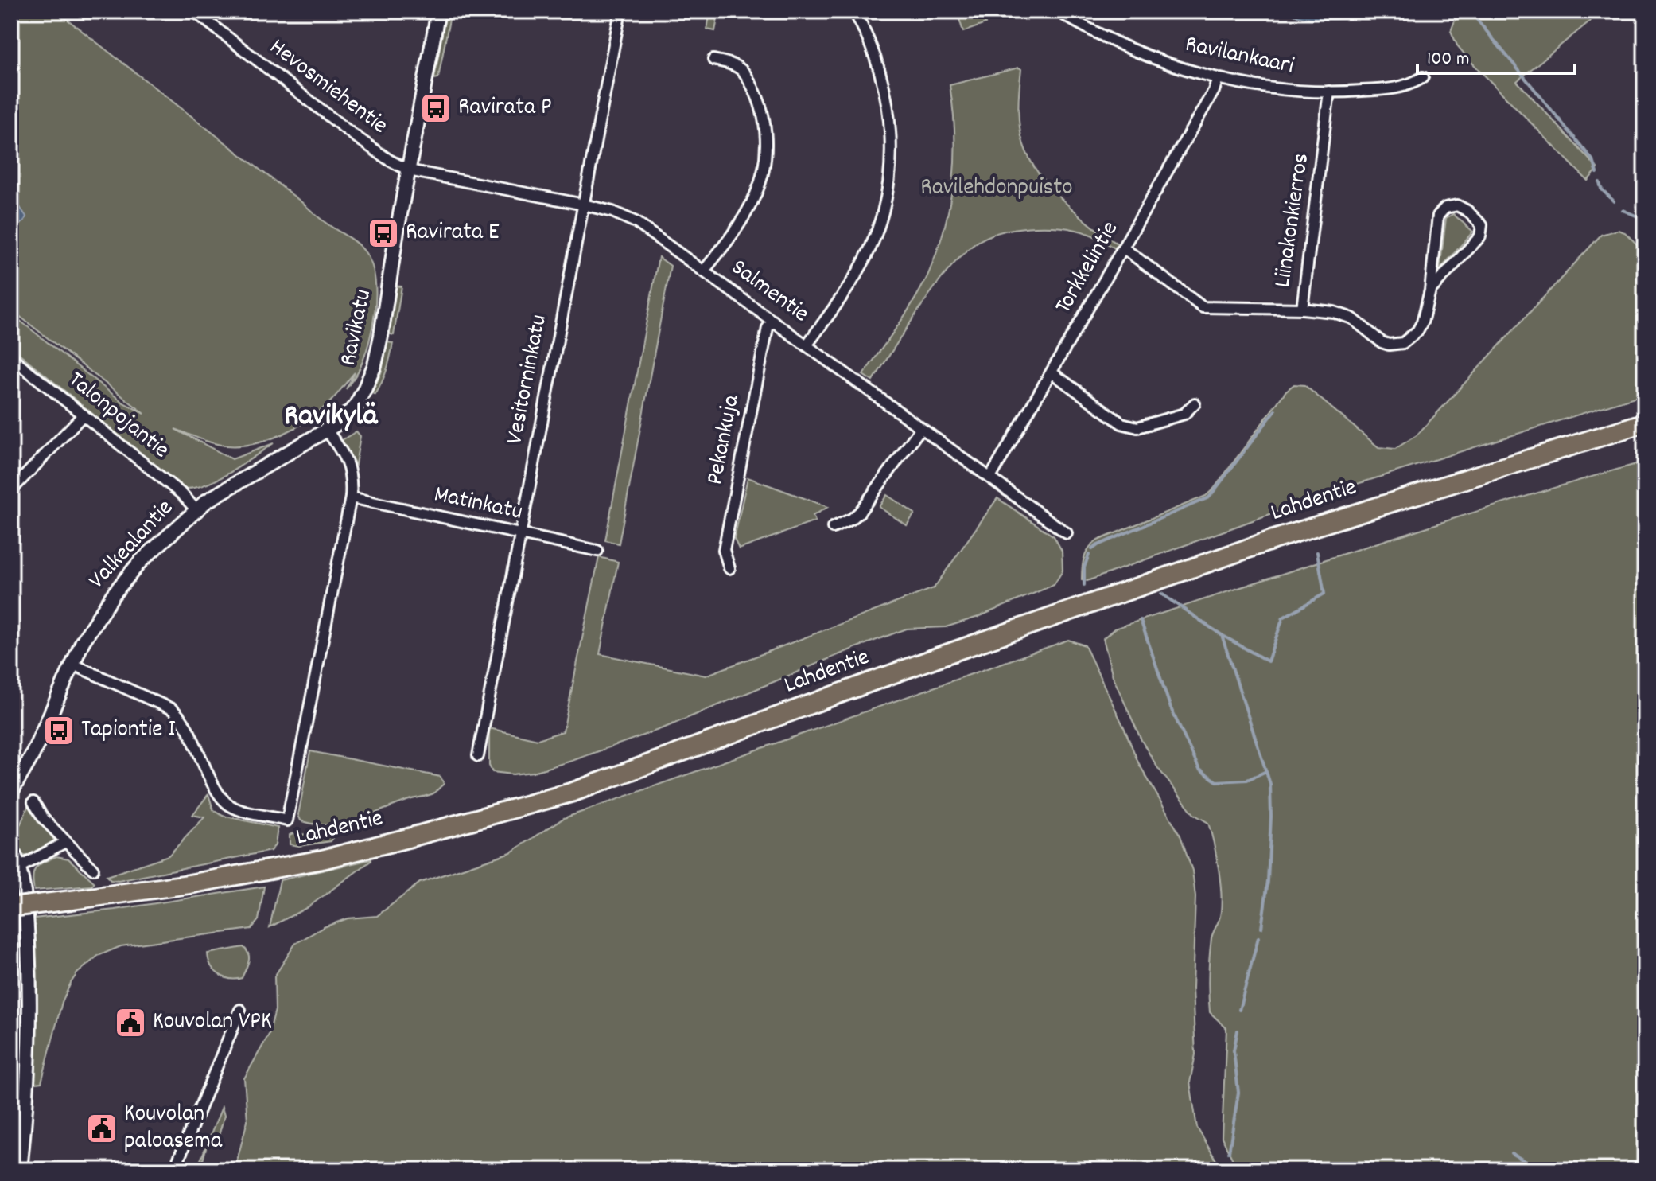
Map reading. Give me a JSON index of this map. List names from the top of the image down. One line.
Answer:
{"streets":{"highway":["Lahdentie"],"street":["Ravilankaari","Hevosmiehentie","Liinakonkierros","Torkkelintie","Salmentie","Ravikatu","Vesitorninkatu","Talonpojantie","Pekankuja","Matinkatu","Valkealantie"]},"crossings":[["Ravilankaari","Liinakonkierros"],["Ravilankaari","Torkkelintie"],["Hevosmiehentie","Salmentie"],["Hevosmiehentie","Ravikatu"],["Liinakonkierros","Torkkelintie"],["Torkkelintie","Salmentie"],["Salmentie","Ravikatu"],["Salmentie","Vesitorninkatu"],["Salmentie","Pekankuja"],["Ravikatu","Valkealantie"],["Vesitorninkatu","Matinkatu"],["Talonpojantie","Valkealantie"]],"districts":["Ravikylä"],"parks":["Ravilehdonpuisto"],"places":{"bus stop":["Ravirata P","Ravirata E","Tapiontie I"],"public building":["Kouvolan VPK","Kouvolan paloasema"]},"scale_bar":"100 m"}
